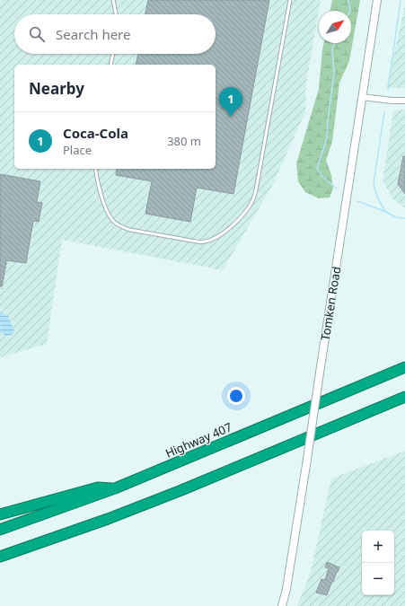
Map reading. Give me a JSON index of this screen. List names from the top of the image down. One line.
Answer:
{"streets":{"highway":["Highway 407"],"main road":["Tomken Road"]},"north":"top right","page":{"search":"Search here","heading":"Nearby","pins":"1","list":[{"mark":"1","name":"Coca-Cola","note":"Place","value":"380 m"}],"map_buttons":["+","−"]}}
